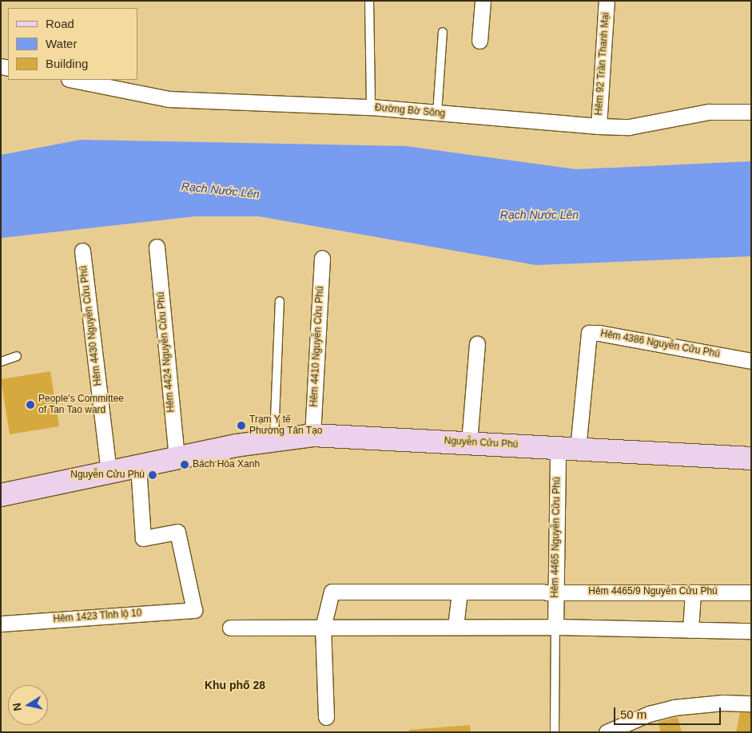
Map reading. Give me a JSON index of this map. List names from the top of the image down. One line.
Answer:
{"streets":{"main road":["Nguyễn Cửu Phú"],"street":["Hẻm 92 Trần Thanh Mại","Đường Bờ Sông","Hẻm 4430 Nguyễn Cửu Phú","Hẻm 4386 Nguyễn Cửu Phú","Hẻm 4410 Nguyễn Cửu Phú","Hẻm 4424 Nguyễn Cửu Phú","Hẻm 4465 Nguyễn Cửu Phú","Hẻm 4465/9 Nguyễn Cửu Phú","Hẻm 1423 Tỉnh lộ 10"]},"crossings":[["Hẻm 92 Trần Thanh Mại","Đường Bờ Sông"],["Hẻm 4430 Nguyễn Cửu Phú","Nguyễn Cửu Phú"],["Hẻm 4386 Nguyễn Cửu Phú","Nguyễn Cửu Phú"],["Hẻm 4386 Nguyễn Cửu Phú","Hẻm 4465 Nguyễn Cửu Phú"],["Hẻm 4410 Nguyễn Cửu Phú","Nguyễn Cửu Phú"],["Hẻm 4424 Nguyễn Cửu Phú","Nguyễn Cửu Phú"],["Nguyễn Cửu Phú","Hẻm 4465 Nguyễn Cửu Phú"],["Nguyễn Cửu Phú","Hẻm 1423 Tỉnh lộ 10"],["Hẻm 4465 Nguyễn Cửu Phú","Hẻm 4465/9 Nguyễn Cửu Phú"]],"districts":["Khu phố 28"],"water":["Rạch Nước Lên"],"places":["People's Committee of Tan Tao ward","Trạm Y tế Phường Tân Tạo","Bách Hóa Xanh","Nguyễn Cửu Phú"],"legend":["Road","Water","Building"],"scale_bar":"50 m","north":"left"}
